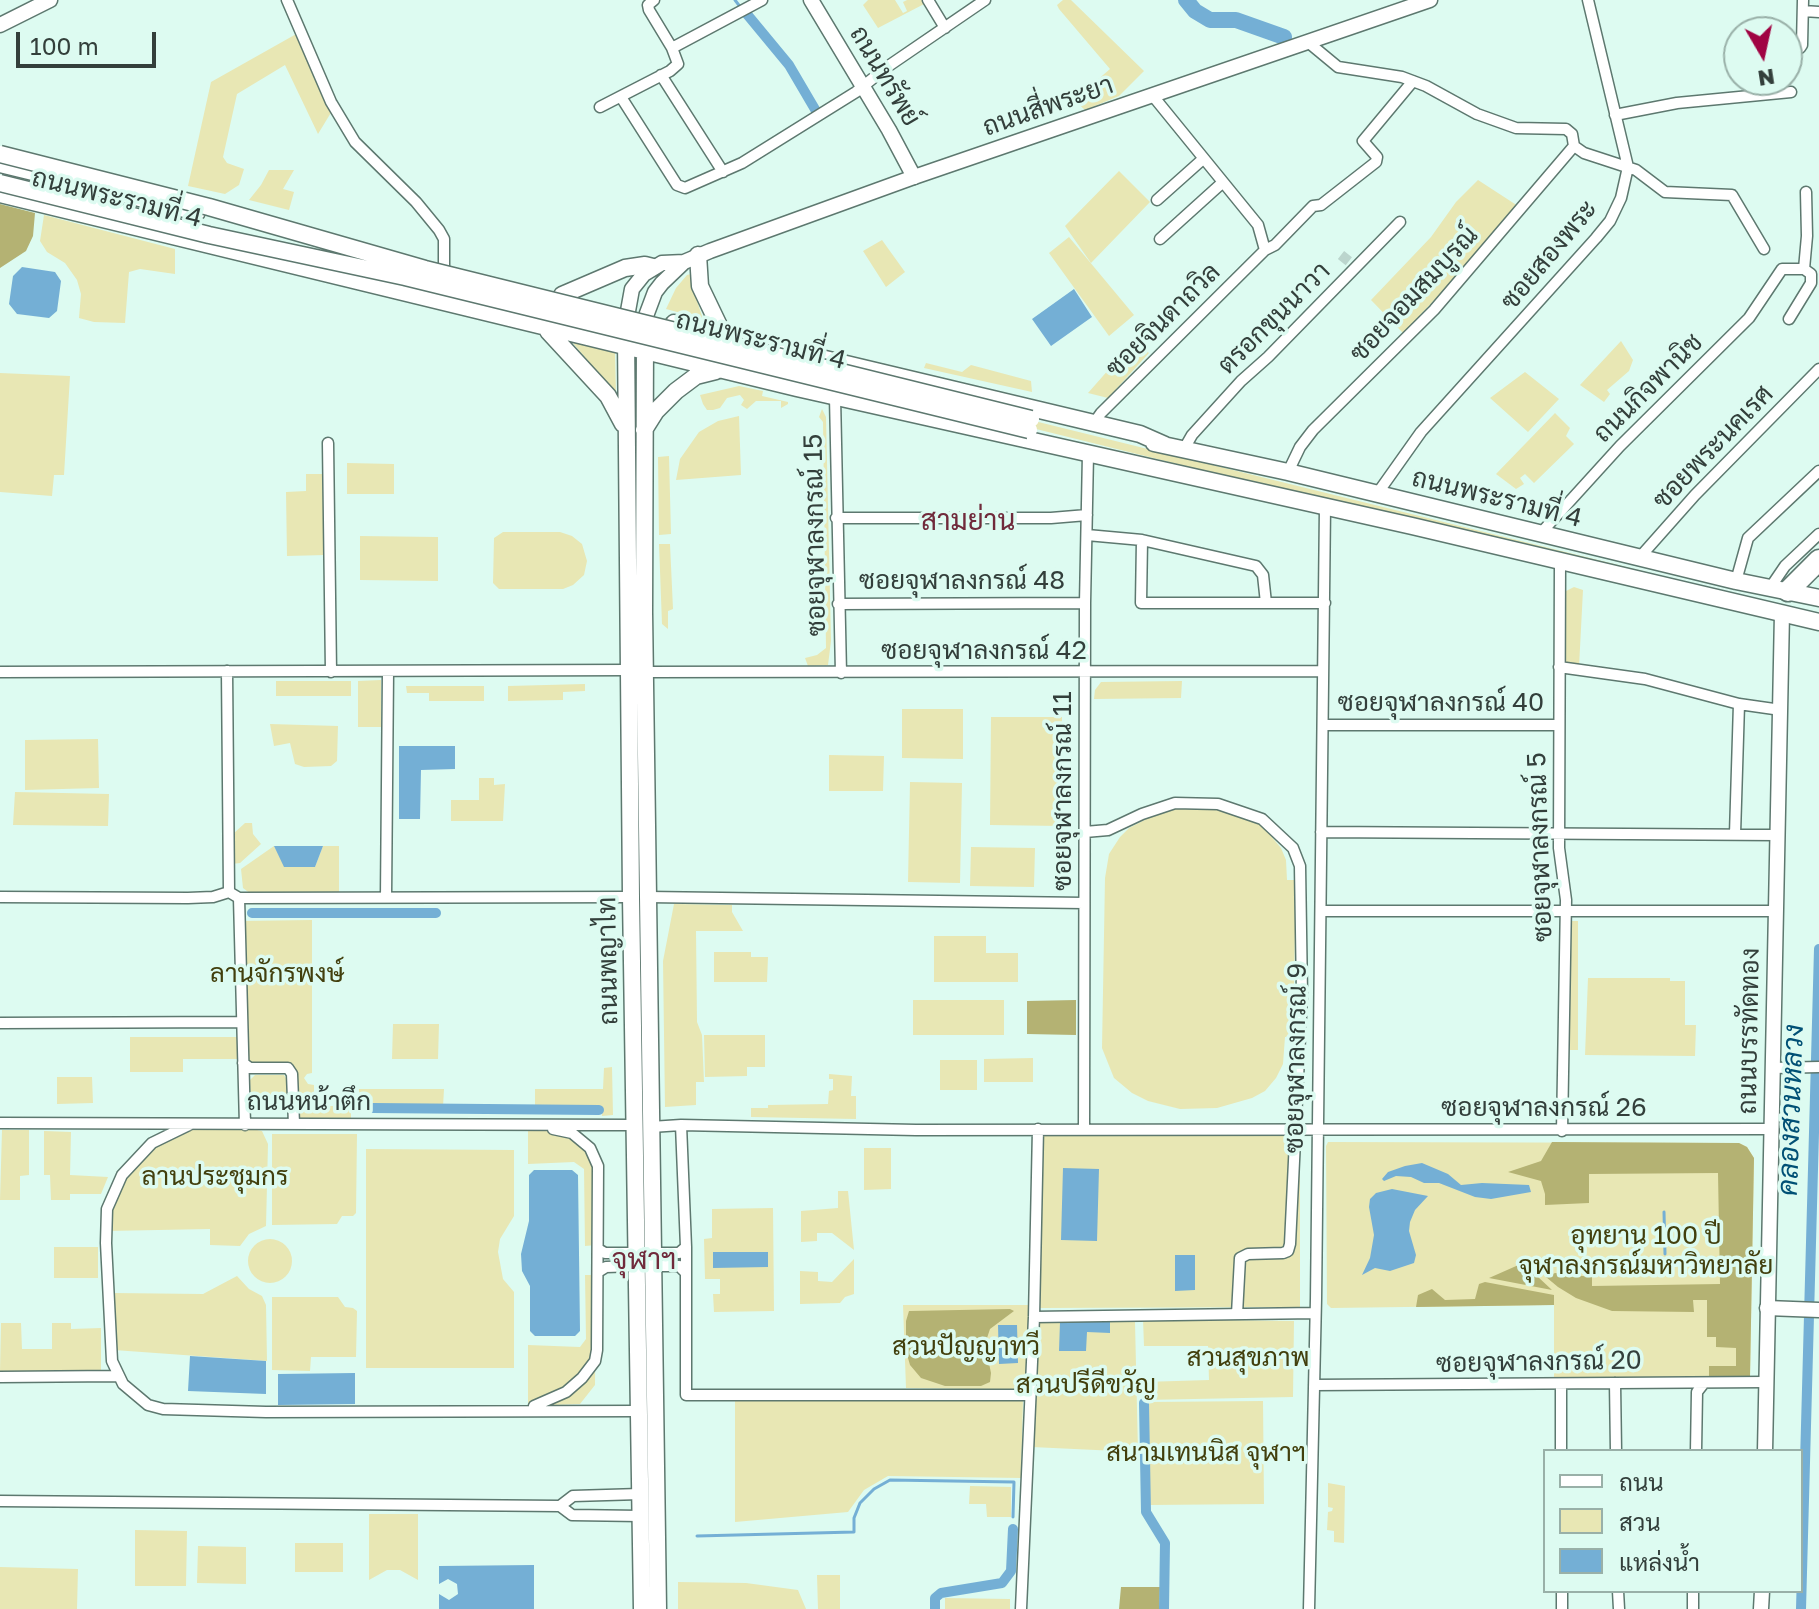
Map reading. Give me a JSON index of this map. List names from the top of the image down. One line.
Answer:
{"streets":{"main road":["ถนนทรัพย์","ถนนสี่พระยา","ถนนพระรามที่ 4","ถนนพญาไท","ถนนบรรทัดทอง"],"street":["ซอยสองพระ","ซอยจอมสมบูรณ์","ตรอกขุนนาวา","ซอยจินดาถวิล","ถนนกิจพานิช","ซอยพระนคเรศ","ซอยจุฬาลงกรณ์ 15","ซอยจุฬาลงกรณ์ 48","ซอยจุฬาลงกรณ์ 42","ซอยจุฬาลงกรณ์ 40","ซอยจุฬาลงกรณ์ 11","ซอยจุฬาลงกรณ์ 5","ซอยจุฬาลงกรณ์ 9","ถนนหน้าตึก","ซอยจุฬาลงกรณ์ 26","ซอยจุฬาลงกรณ์ 20"]},"crossings":[["ถนนทรัพย์","ถนนสี่พระยา"],["ถนนสี่พระยา","ถนนพระรามที่ 4"],["ถนนสี่พระยา","ถนนพญาไท"],["ถนนพระรามที่ 4","ซอยสองพระ"],["ถนนพระรามที่ 4","ซอยจอมสมบูรณ์"],["ถนนพระรามที่ 4","ตรอกขุนนาวา"],["ถนนพระรามที่ 4","ซอยจินดาถวิล"],["ถนนพระรามที่ 4","ถนนกิจพานิช"],["ถนนพระรามที่ 4","ซอยพระนคเรศ"],["ถนนพระรามที่ 4","ซอยจุฬาลงกรณ์ 15"],["ถนนพระรามที่ 4","ซอยจุฬาลงกรณ์ 11"],["ถนนพระรามที่ 4","ซอยจุฬาลงกรณ์ 5"],["ถนนพระรามที่ 4","ถนนพญาไท"],["ถนนพระรามที่ 4","ถนนบรรทัดทอง"],["ถนนพระรามที่ 4","ซอยจุฬาลงกรณ์ 9"],["ซอยจุฬาลงกรณ์ 15","ซอยจุฬาลงกรณ์ 48"],["ซอยจุฬาลงกรณ์ 15","ซอยจุฬาลงกรณ์ 42"],["ซอยจุฬาลงกรณ์ 48","ซอยจุฬาลงกรณ์ 11"],["ซอยจุฬาลงกรณ์ 42","ซอยจุฬาลงกรณ์ 11"],["ซอยจุฬาลงกรณ์ 42","ถนนพญาไท"],["ซอยจุฬาลงกรณ์ 42","ซอยจุฬาลงกรณ์ 9"],["ซอยจุฬาลงกรณ์ 40","ซอยจุฬาลงกรณ์ 5"],["ซอยจุฬาลงกรณ์ 40","ซอยจุฬาลงกรณ์ 9"],["ซอยจุฬาลงกรณ์ 11","ซอยจุฬาลงกรณ์ 26"],["ซอยจุฬาลงกรณ์ 5","ซอยจุฬาลงกรณ์ 26"],["ถนนพญาไท","ถนนหน้าตึก"],["ถนนบรรทัดทอง","ซอยจุฬาลงกรณ์ 26"],["ถนนบรรทัดทอง","ซอยจุฬาลงกรณ์ 20"],["ซอยจุฬาลงกรณ์ 9","ซอยจุฬาลงกรณ์ 26"],["ซอยจุฬาลงกรณ์ 9","ซอยจุฬาลงกรณ์ 20"],["ถนนหน้าตึก","ซอยจุฬาลงกรณ์ 26"]],"districts":["สามย่าน","จุฬาฯ"],"water":["คลองสวนหลวง"],"parks":["ลานจักรพงษ์","ลานประชุมกร","อุทยาน 100 ปี จุฬาลงกรณ์มหาวิทยาลัย","สวนปัญญาทวี","สวนสุขภาพ","สวนปรีดีขวัญ","สนามเทนนิส จุฬาฯ"],"legend":["ถนน","สวน","แหล่งน้ำ"],"scale_bar":"100 m","north":"bottom"}
